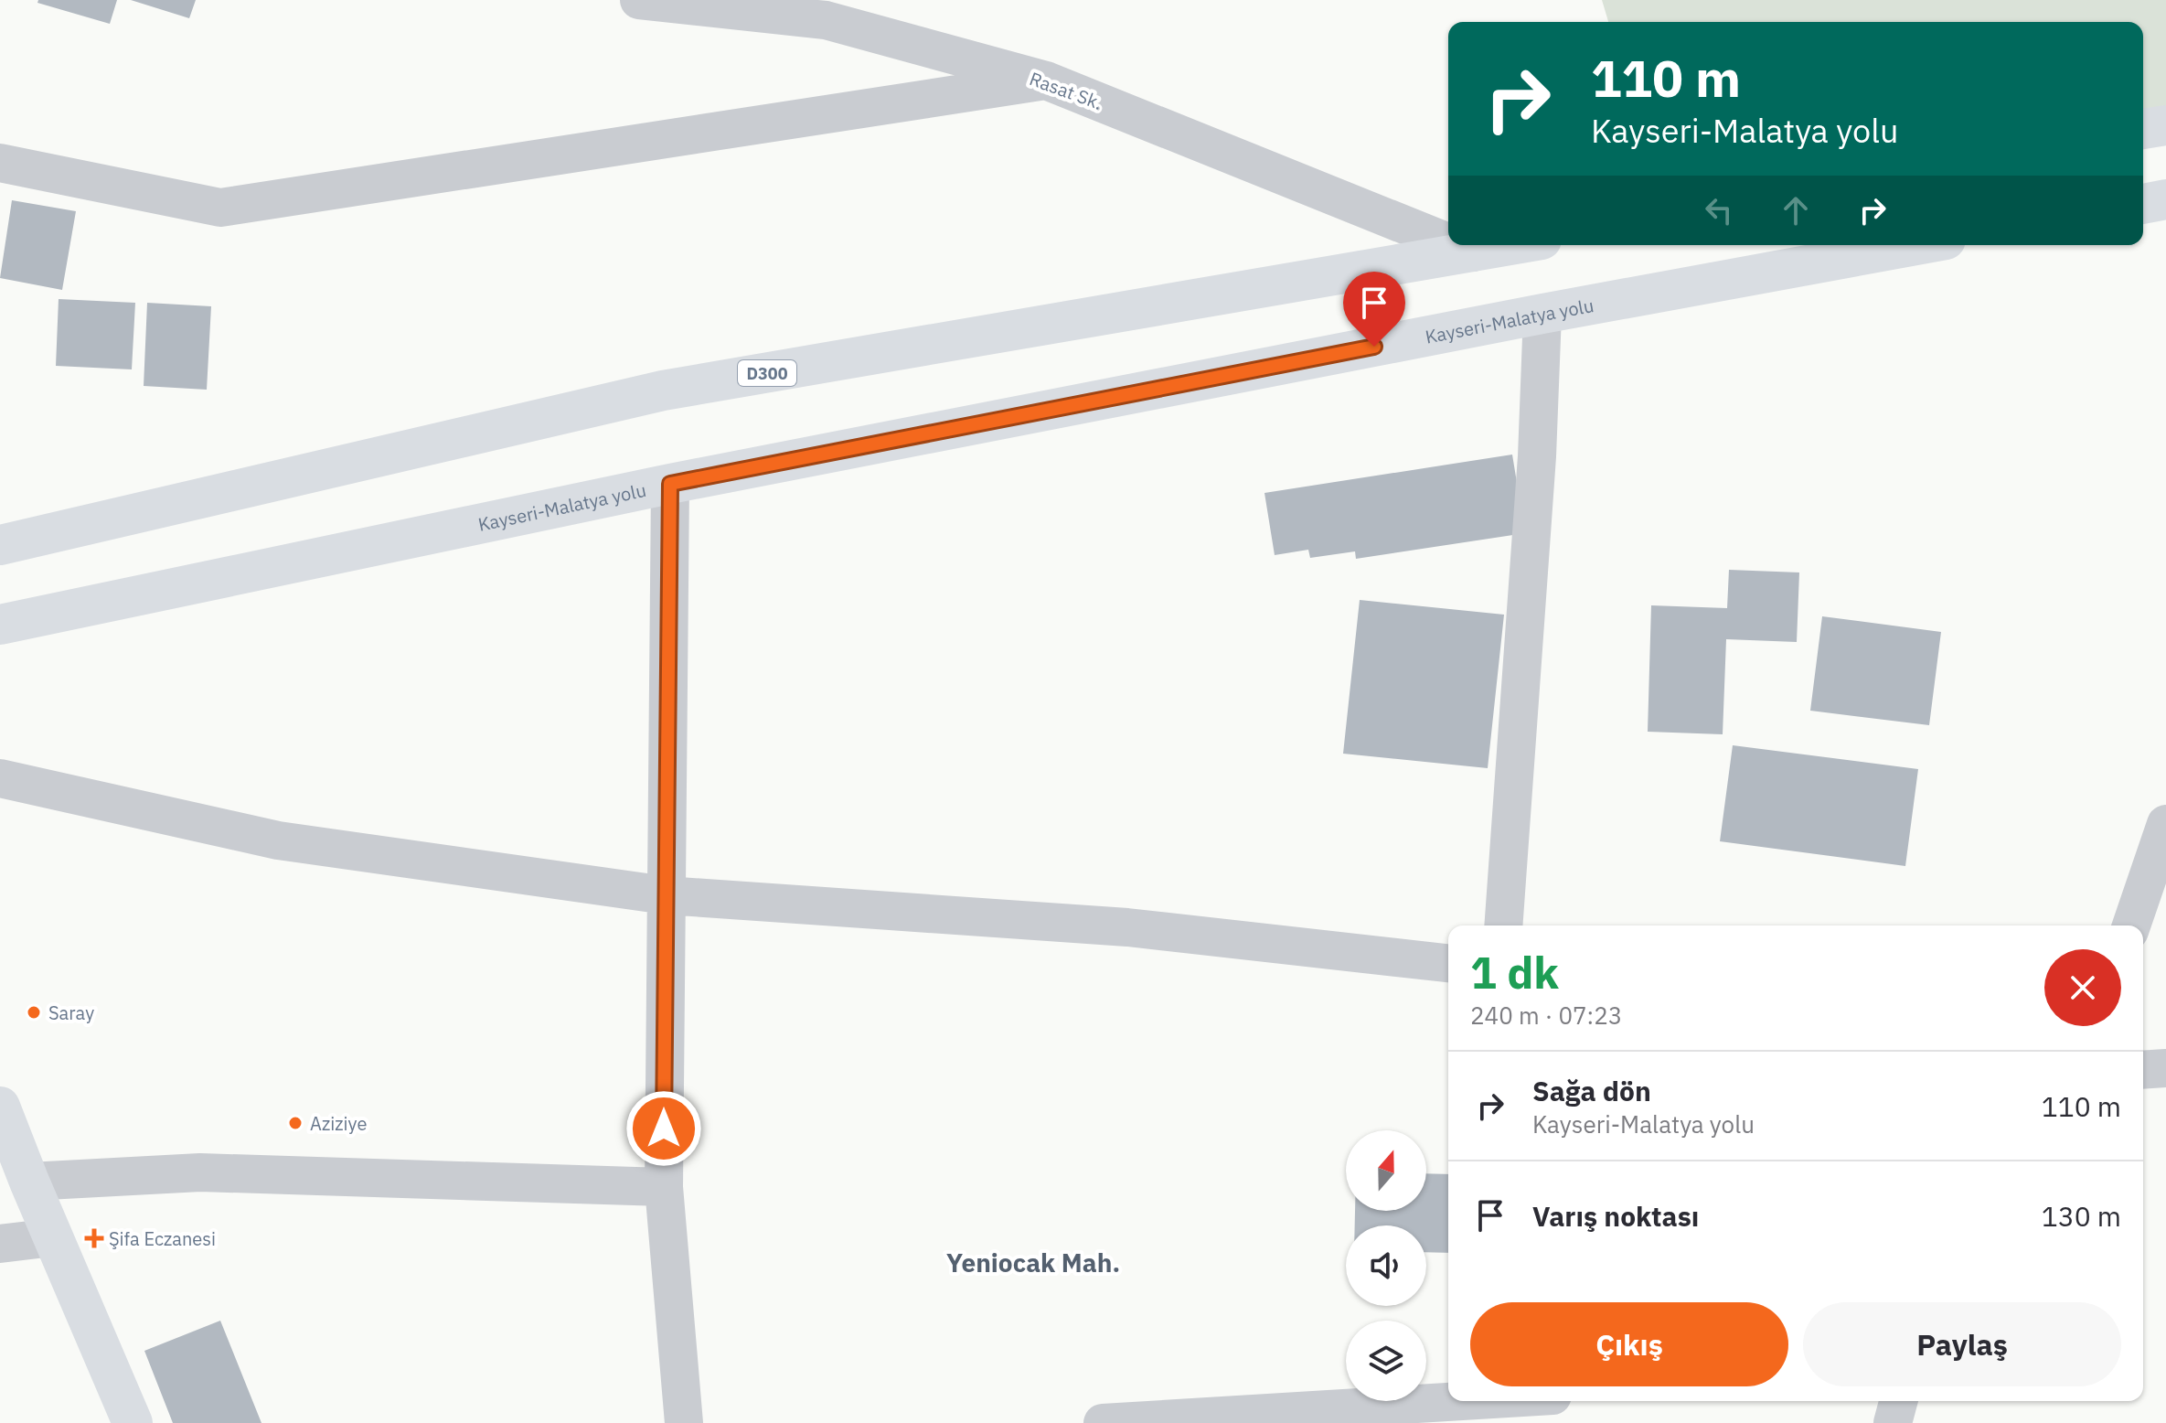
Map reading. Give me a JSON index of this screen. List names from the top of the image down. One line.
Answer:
{"streets":{"main road":["Kayseri-Malatya yolu","D300"],"street":["Rasat Sk."]},"crossings":[["Rasat Sk.","D300"]],"districts":["Yeniocak Mah."],"places":{"other":["Saray","Aziziye"],"health":["Şifa Eczanesi"]},"north":"top","page":{"turn":["110 m","Kayseri-Malatya yolu"],"heading":["1 dk","240 m · 07:23"],"list":[{"name":"Sağa dön","note":"Kayseri-Malatya yolu","value":"110 m"},{"name":"Varış noktası","value":"130 m"}],"buttons":["Çıkış","Paylaş"]}}
